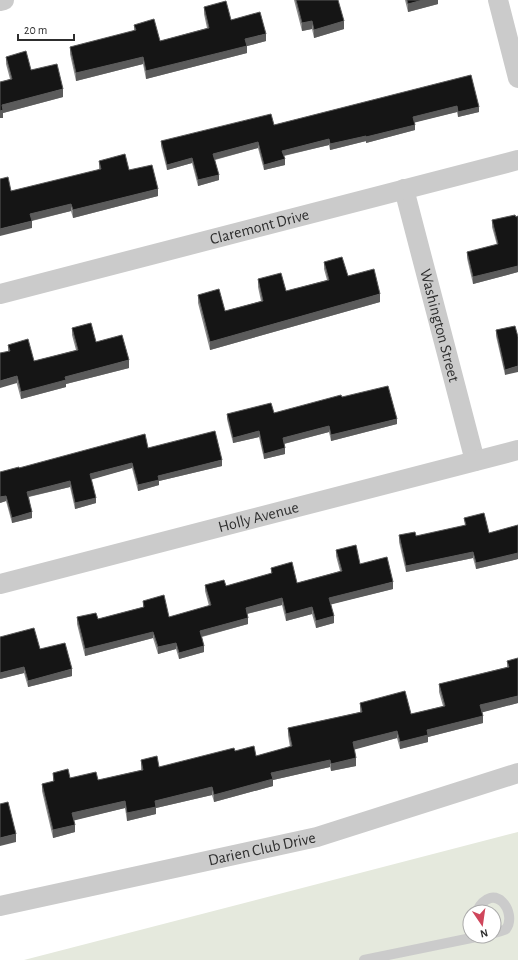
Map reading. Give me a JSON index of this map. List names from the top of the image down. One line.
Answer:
{"streets":{"street":["Claremont Drive","Washington Street","Holly Avenue","Darien Club Drive"]},"crossings":[["Claremont Drive","Washington Street"],["Washington Street","Holly Avenue"]],"scale_bar":"20 m","north":"bottom"}
